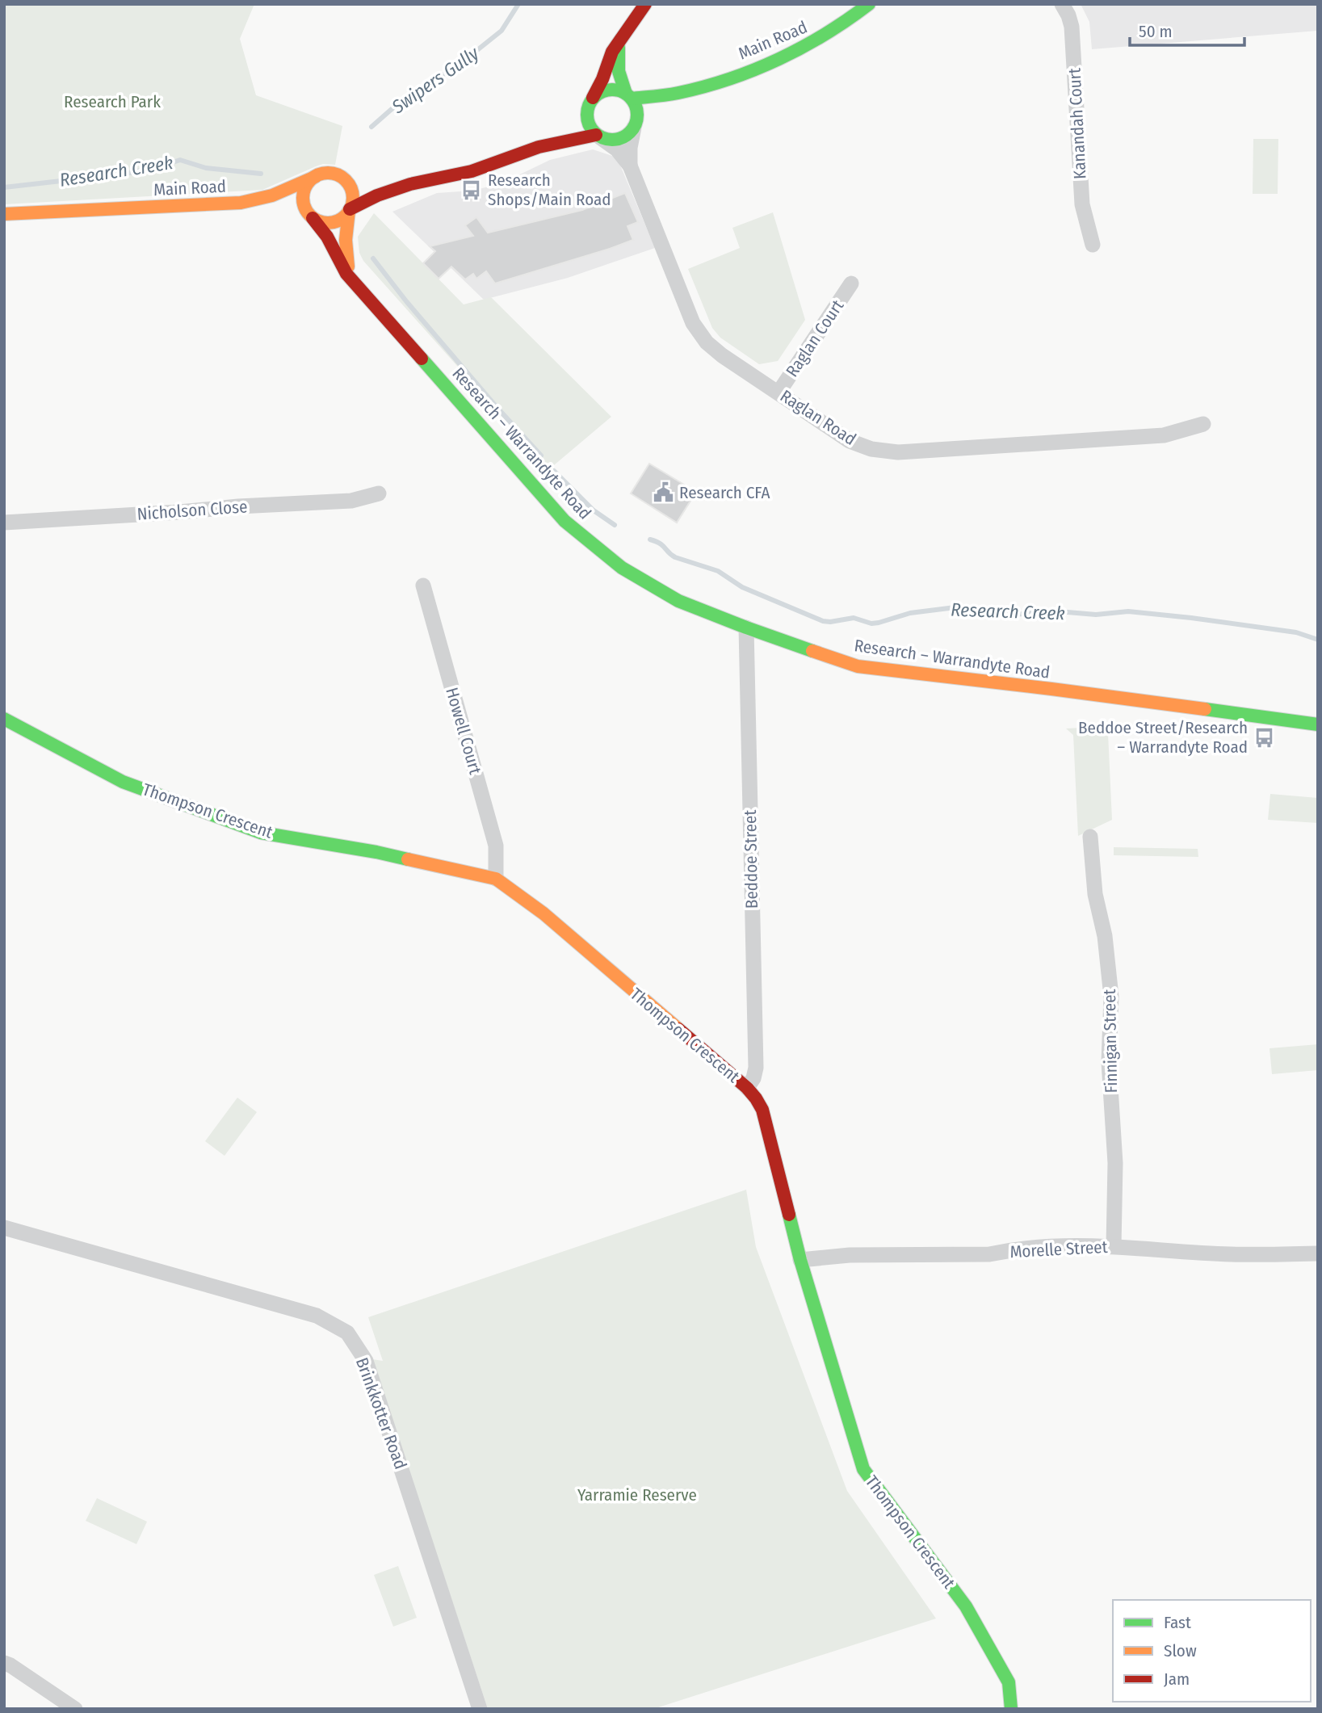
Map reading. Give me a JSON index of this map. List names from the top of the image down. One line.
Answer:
{"streets":{"main road":["Main Road","Research – Warrandyte Road","Thompson Crescent"],"street":["Kanandah Court","Raglan Court","Raglan Road","Nicholson Close","Howell Court","Beddoe Street","Finnigan Street","Morelle Street","Brinkkotter Road"]},"crossings":[["Main Road","Raglan Road"],["Main Road","Research – Warrandyte Road"],["Raglan Court","Raglan Road"],["Research – Warrandyte Road","Beddoe Street"],["Howell Court","Thompson Crescent"],["Thompson Crescent","Beddoe Street"],["Thompson Crescent","Morelle Street"],["Finnigan Street","Morelle Street"]],"water":["Swipers Gully","Research Creek"],"parks":["Research Park","Yarramie Reserve"],"places":{"bus stop":["Research Shops/Main Road","Beddoe Street/Research – Warrandyte Road"],"public building":["Research CFA"]},"legend":["Fast","Slow","Jam"],"scale_bar":"50 m"}
